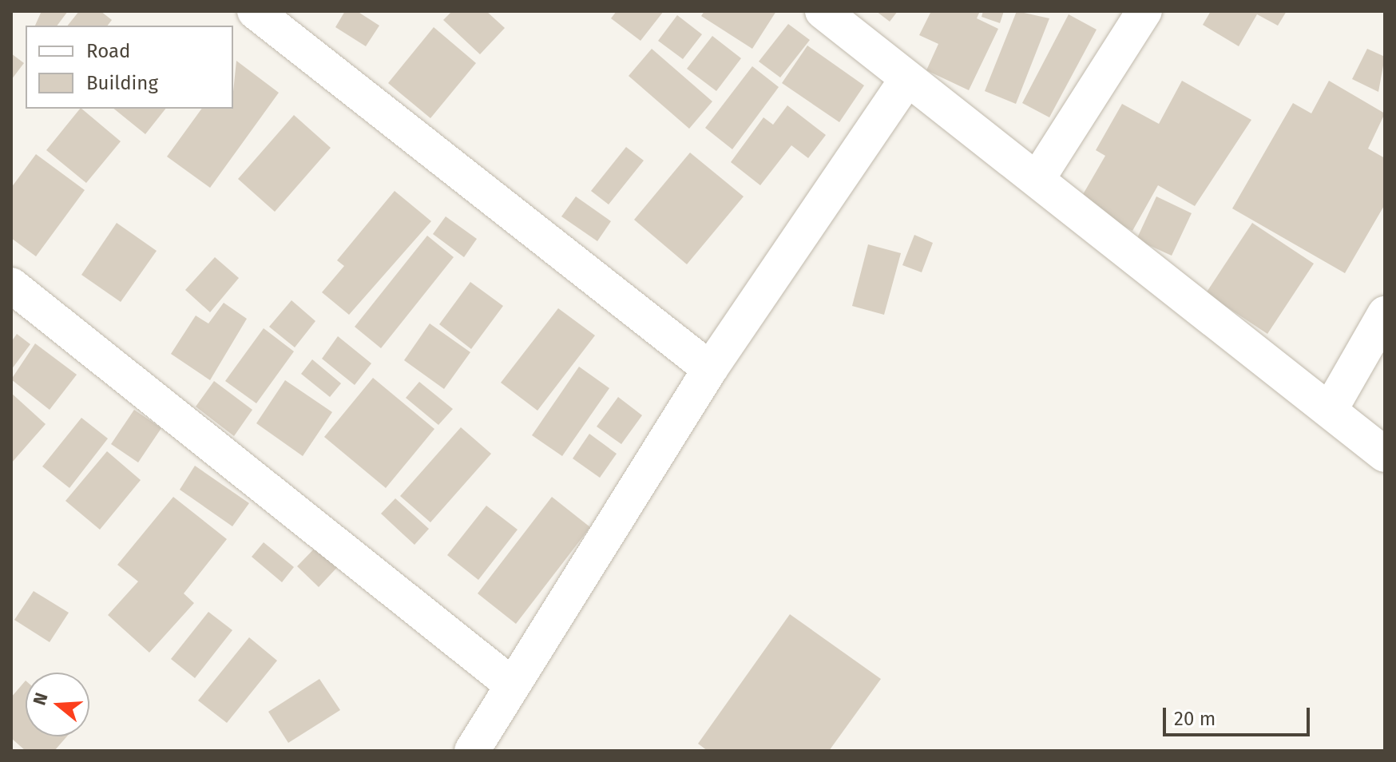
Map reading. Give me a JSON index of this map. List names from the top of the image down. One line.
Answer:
{"legend":["Road","Building"],"scale_bar":"20 m","north":"left"}
